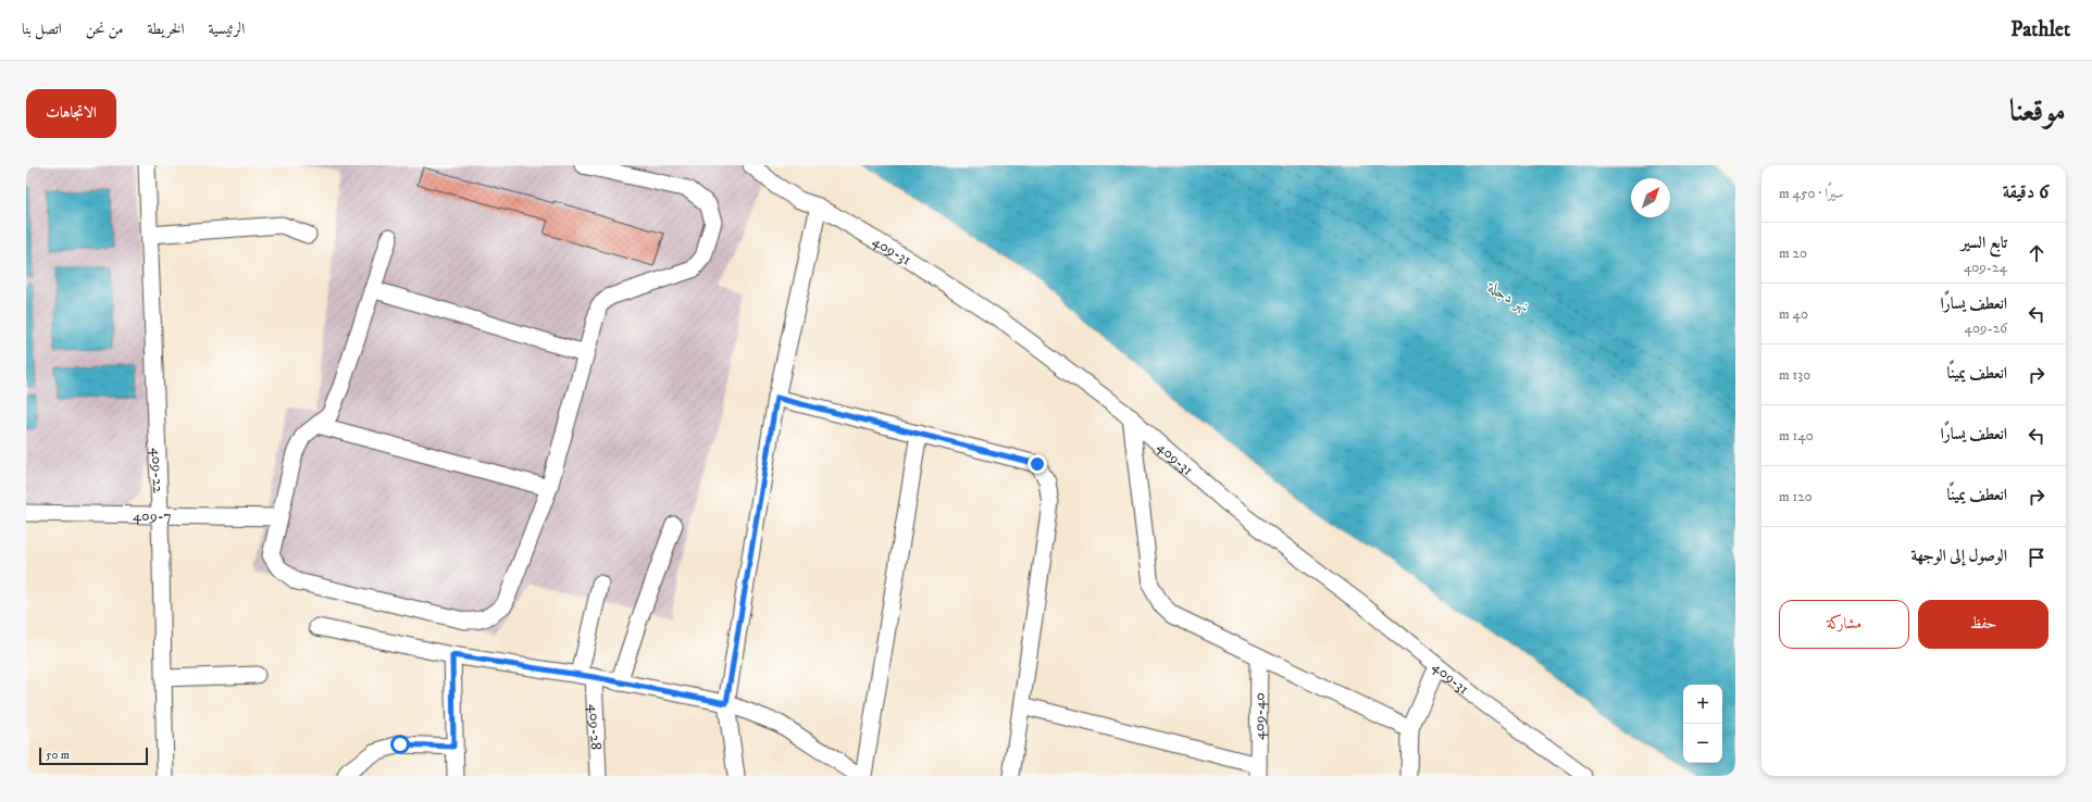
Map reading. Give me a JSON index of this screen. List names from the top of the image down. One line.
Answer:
{"streets":{"street":["409-31","409-22","409-7","409-40","409-28"]},"crossings":[["409-22","409-7"]],"water":["نهر دجلة"],"scale_bar":"50 m","north":"top right","page":{"header":"Pathlet","nav":["الرئيسية","الخريطة","من نحن","اتصل بنا"],"title":"موقعنا","buttons":["الاتجاهات",["حفظ","مشاركة"]],"heading":["6 دقيقة","سيرًا · 450 m"],"list":[["تابع السير","409-24","20 m"],["انعطف يسارًا","409-26","40 m"],["انعطف يمينًا","130 m"],["انعطف يسارًا","140 m"],["انعطف يمينًا","120 m"],"الوصول إلى الوجهة"],"map_buttons":["+","−"],"scale":"50 m"}}
